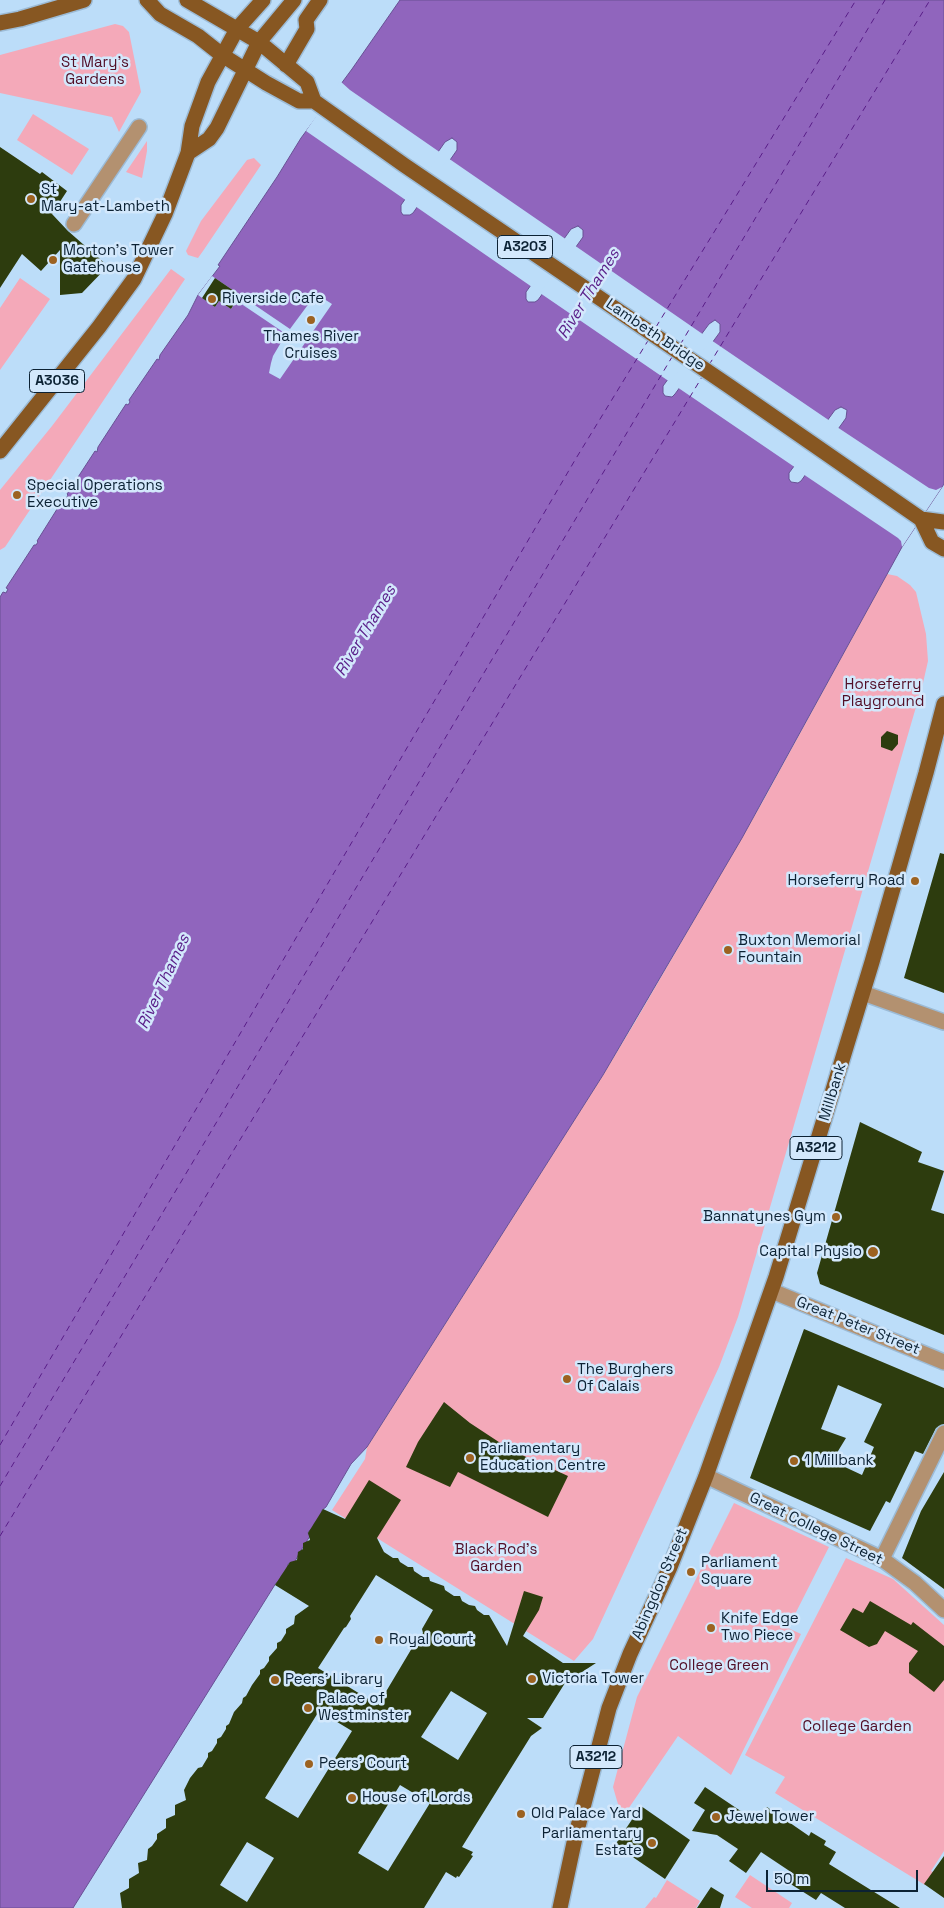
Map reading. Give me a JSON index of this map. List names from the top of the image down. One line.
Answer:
{"streets":{"main road":["A3203","Lambeth Bridge","A3036","Millbank","A3212","Abingdon Street"],"street":["Great Peter Street","Great College Street"]},"crossings":[["A3203","Lambeth Bridge"],["A3203","A3036"],["Lambeth Bridge","A3036"],["Millbank","Great Peter Street"],["Millbank","Great College Street"],["Millbank","Abingdon Street"],["Great College Street","Abingdon Street"]],"water":["River Thames"],"parks":["St Mary's Gardens","Horseferry Playground","Black Rod's Garden","College Green","College Garden"],"places":["St Mary-at-Lambeth","Morton's Tower Gatehouse","Riverside Cafe","Thames River Cruises","Special Operations Executive","Horseferry Road","Buxton Memorial Fountain","Bannatynes Gym","Capital Physio","The Burghers Of Calais","Parliamentary Education Centre","1 Millbank","Parliament Square","Knife Edge Two Piece","Royal Court","Victoria Tower","Peers' Library","Palace of Westminster","Peers' Court","House of Lords","Old Palace Yard","Jewel Tower","Parliamentary Estate"],"scale_bar":"50 m"}
